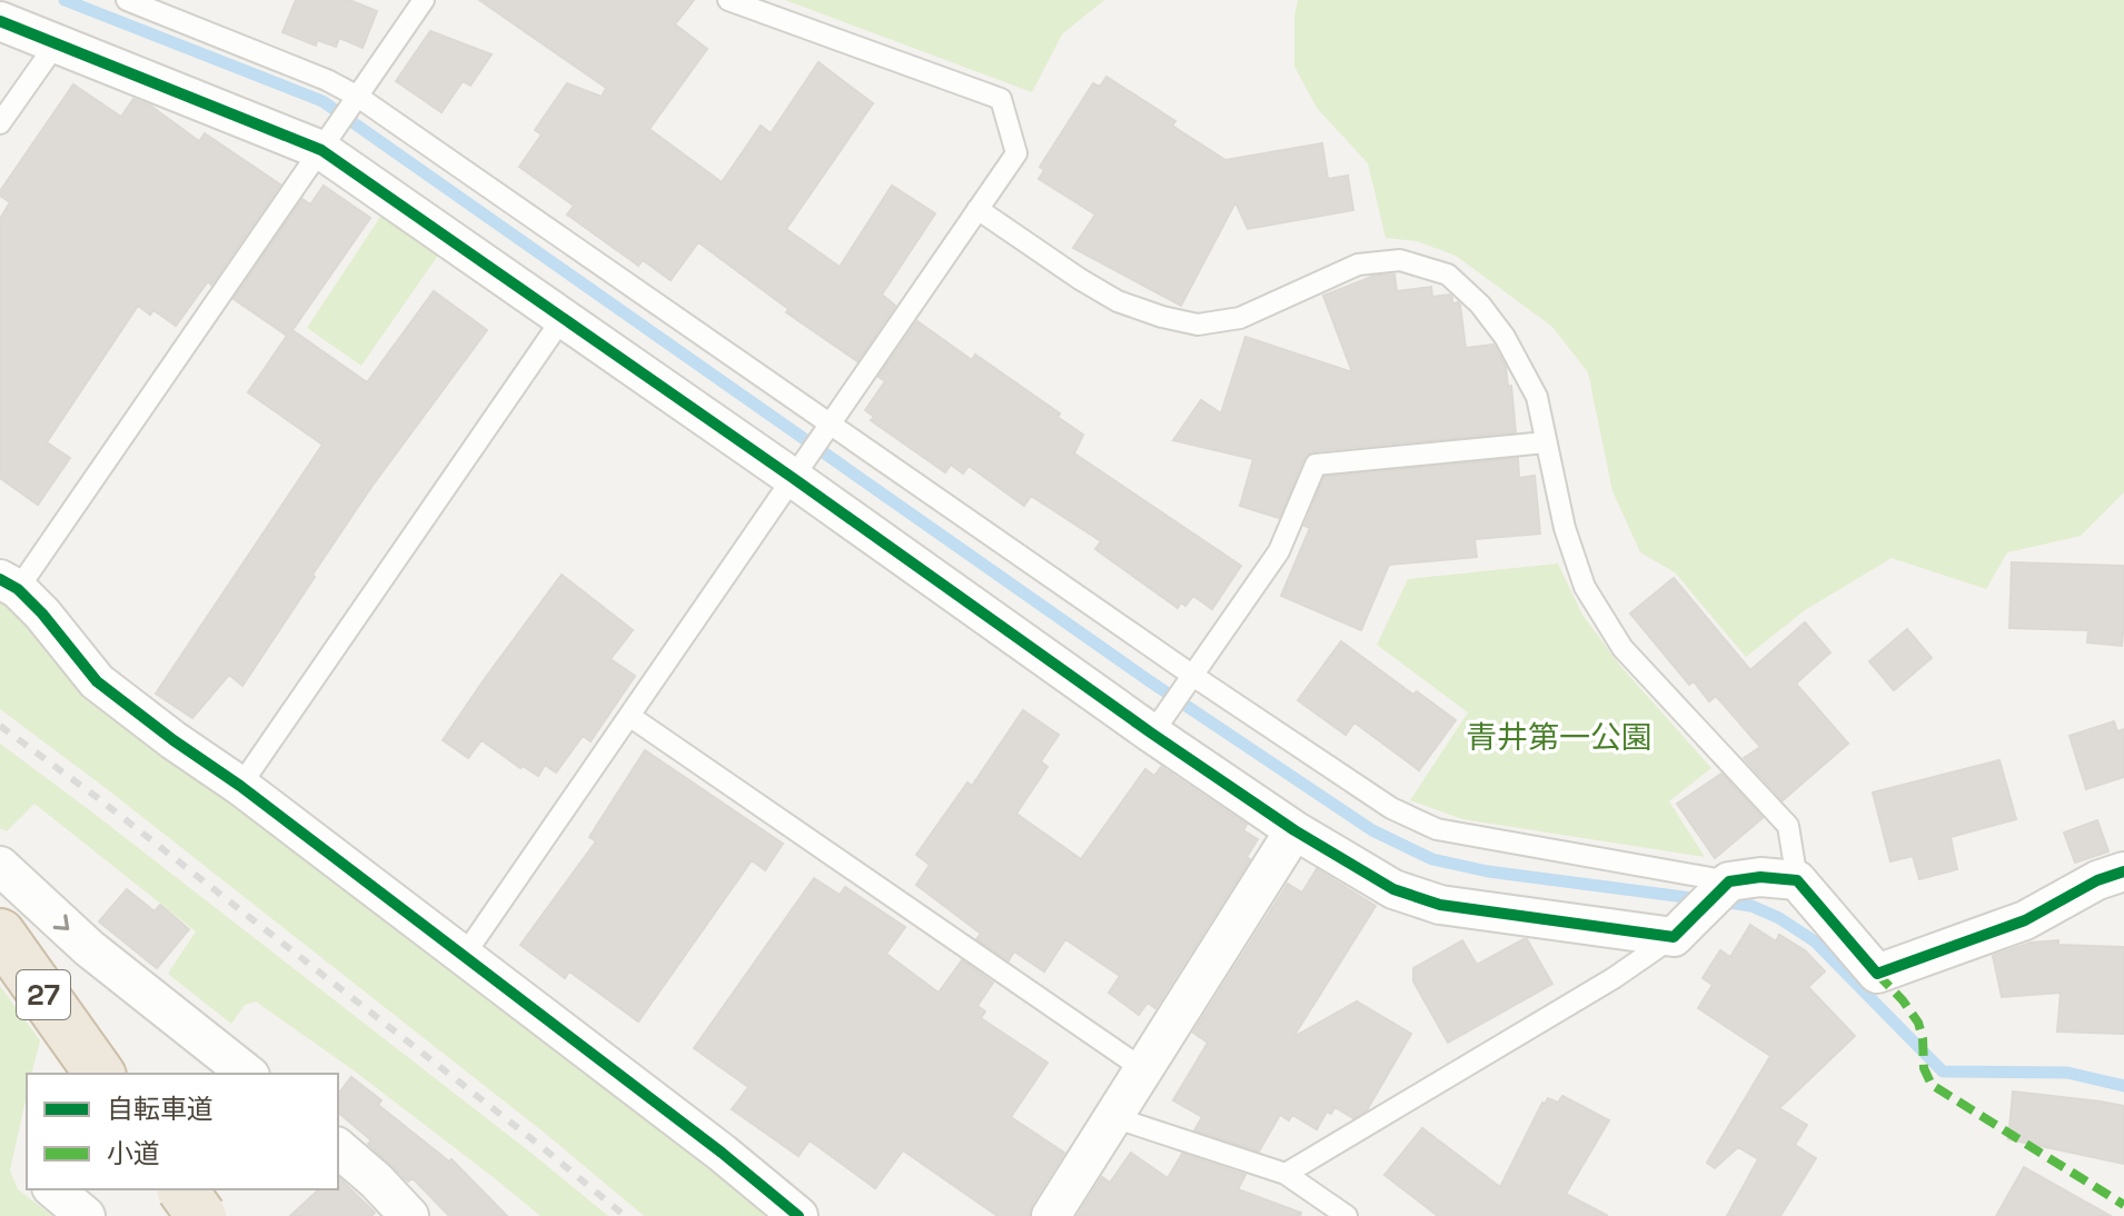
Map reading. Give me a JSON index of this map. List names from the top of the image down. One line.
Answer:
{"streets":{"highway":["27"]},"parks":["青井第一公園"],"legend":["自転車道","小道"]}
